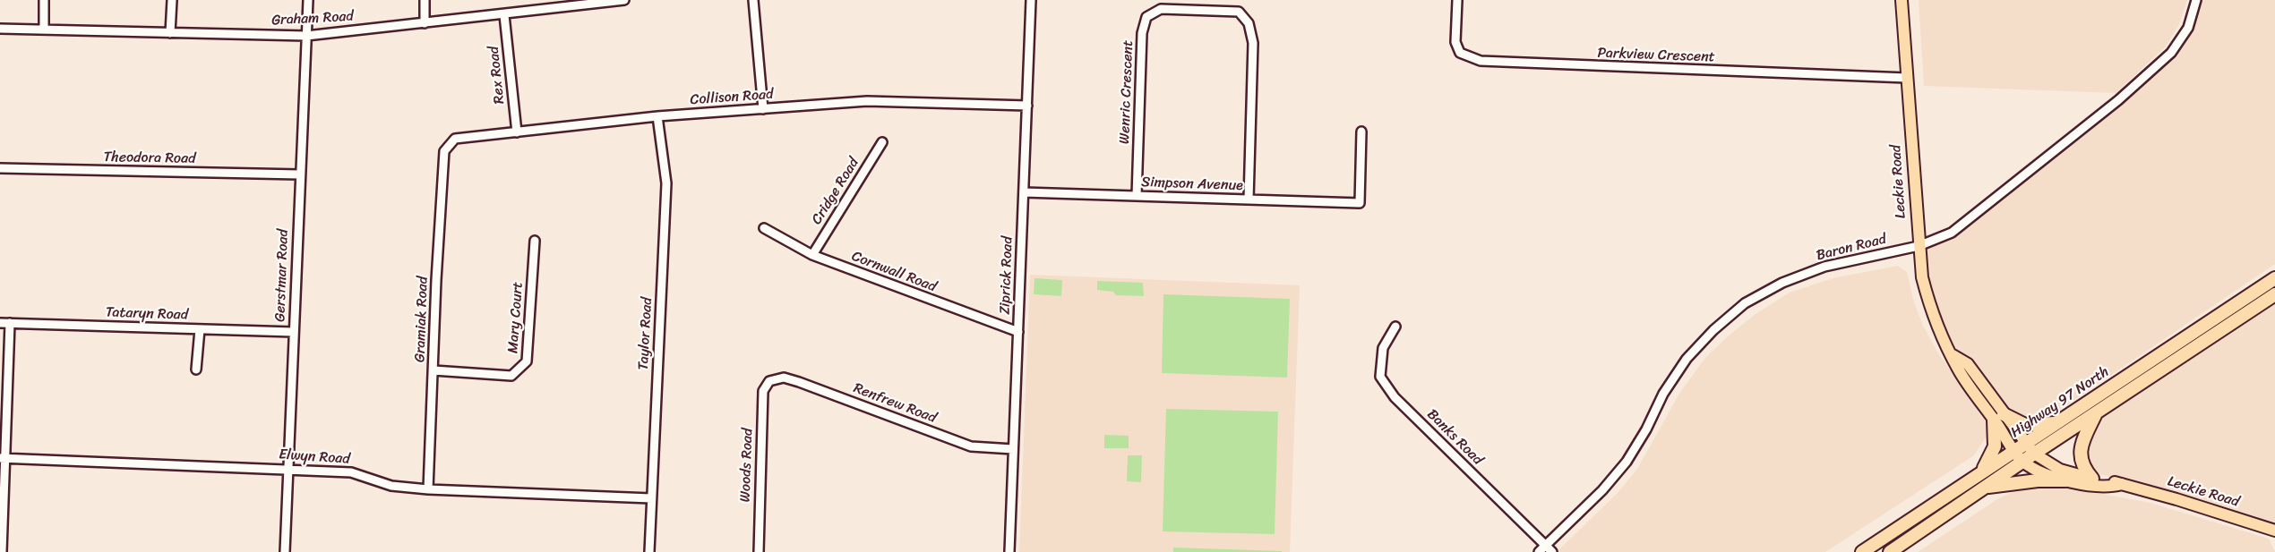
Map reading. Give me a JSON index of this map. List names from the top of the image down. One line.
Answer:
{"streets":{"highway":["Highway 97 North"],"main road":["Leckie Road"],"street":["Graham Road","Parkview Crescent","Rex Road","Wenric Crescent","Collison Road","Theodora Road","Simpson Avenue","Cridge Road","Baron Road","Cornwall Road","Gerstmar Road","Ziprick Road","Tataryn Road","Mary Court","Gramiak Road","Taylor Road","Renfrew Road","Banks Road","Elwyn Road","Woods Road"]},"crossings":[["Graham Road","Rex Road"],["Graham Road","Gerstmar Road"],["Parkview Crescent","Leckie Road"],["Rex Road","Collison Road"],["Wenric Crescent","Simpson Avenue"],["Collison Road","Ziprick Road"],["Collison Road","Gramiak Road"],["Collison Road","Taylor Road"],["Theodora Road","Gerstmar Road"],["Leckie Road","Baron Road"],["Leckie Road","Highway 97 North"],["Simpson Avenue","Ziprick Road"],["Cridge Road","Cornwall Road"],["Baron Road","Banks Road"],["Cornwall Road","Ziprick Road"],["Gerstmar Road","Tataryn Road"],["Gerstmar Road","Elwyn Road"],["Ziprick Road","Renfrew Road"],["Mary Court","Gramiak Road"],["Gramiak Road","Elwyn Road"],["Taylor Road","Elwyn Road"],["Renfrew Road","Woods Road"]]}
